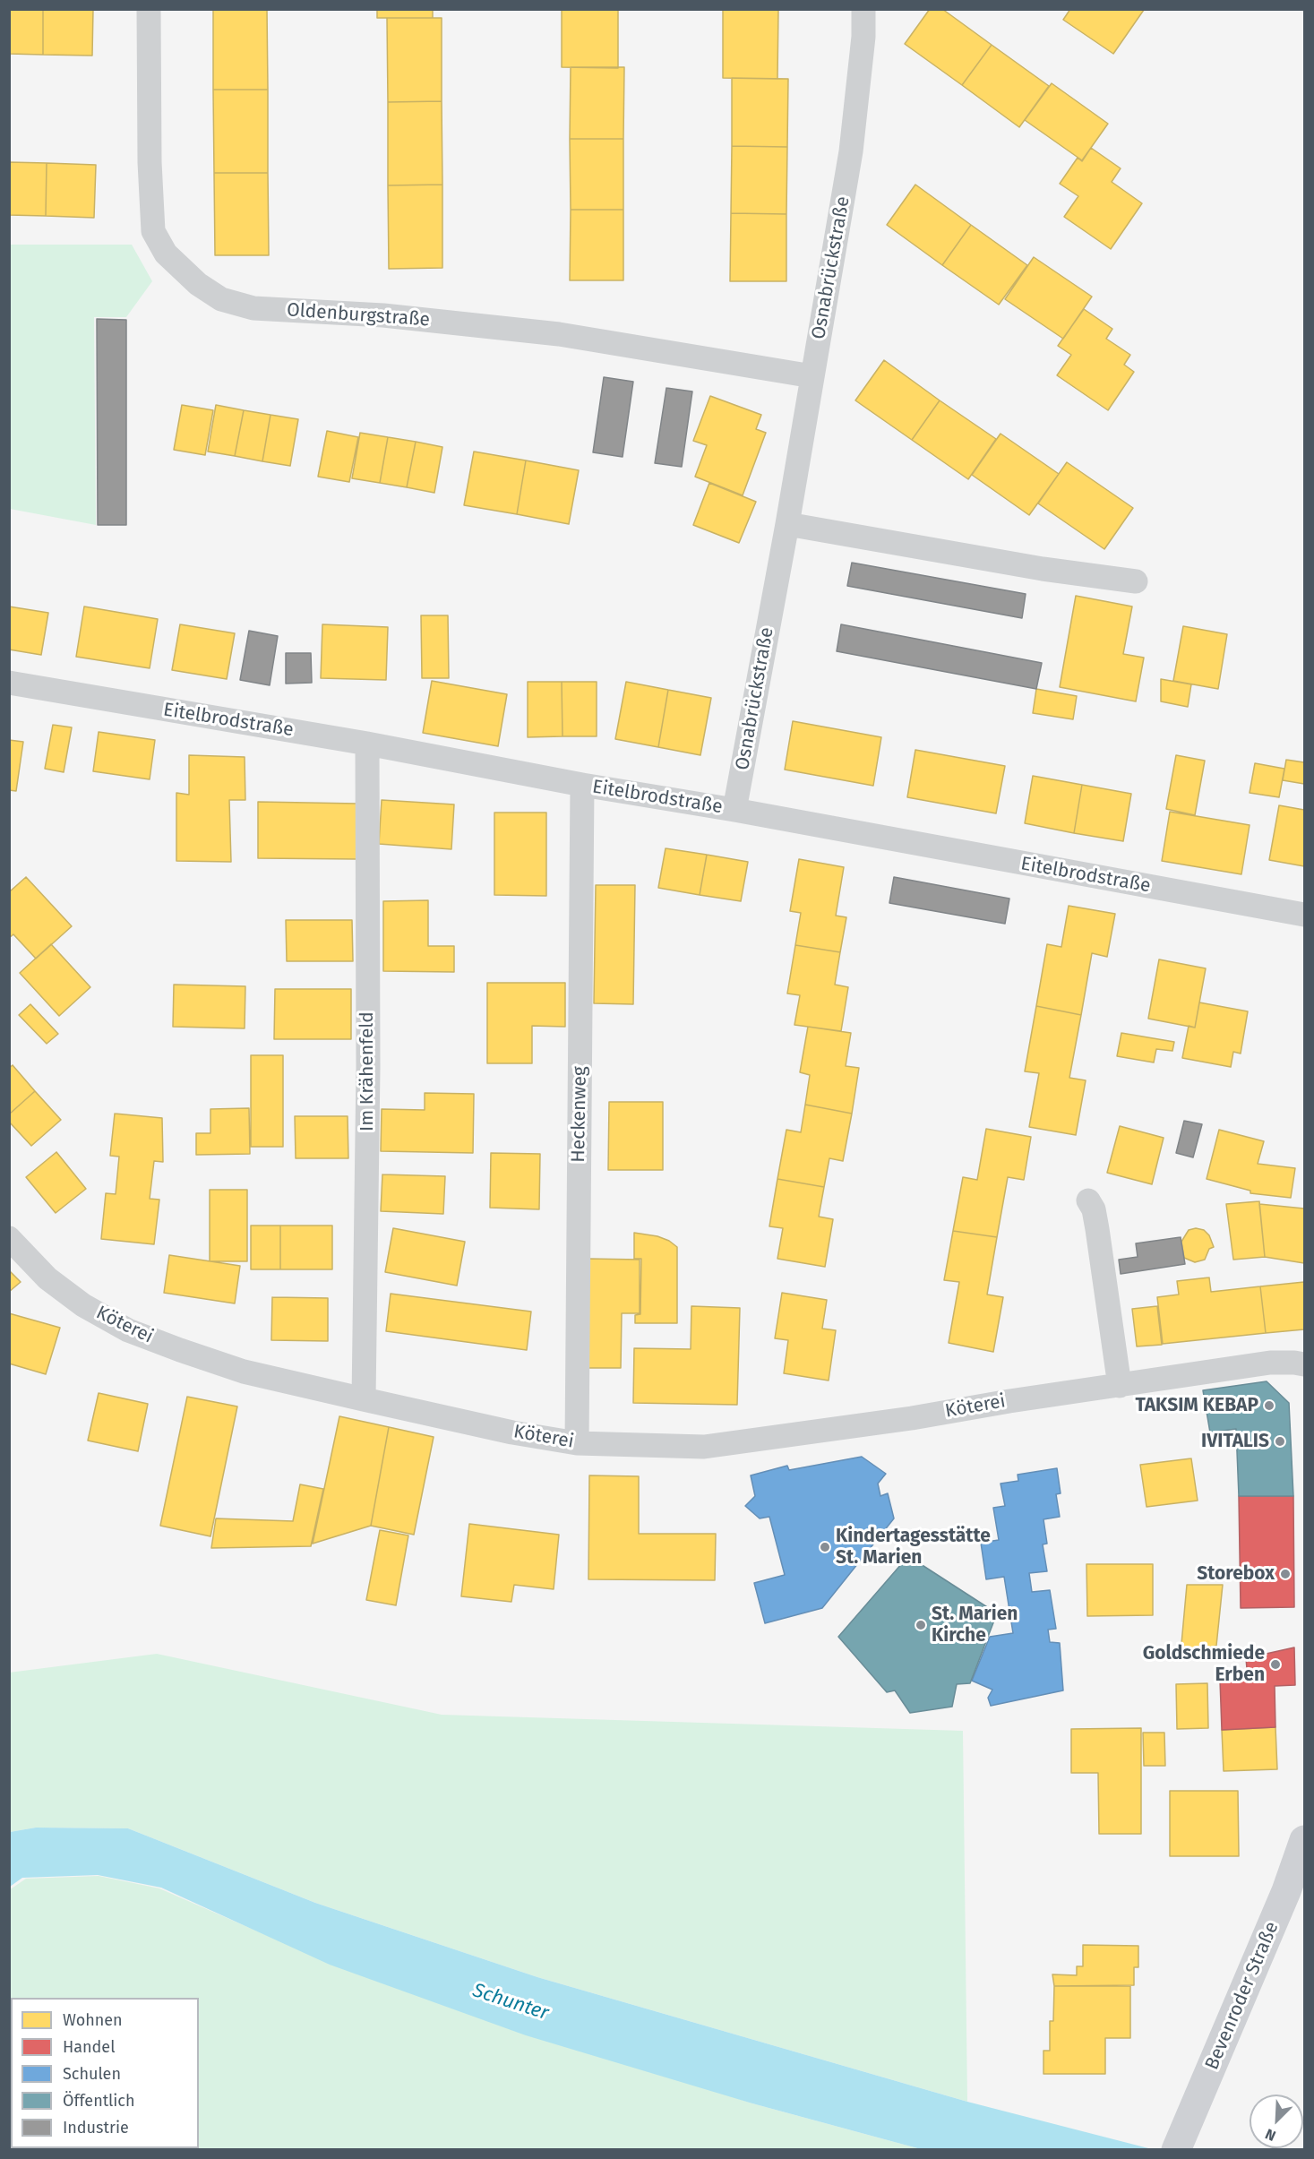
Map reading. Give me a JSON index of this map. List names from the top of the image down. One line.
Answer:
{"streets":{"main road":["Bevenroder Straße"],"street":["Osnabrückstraße","Oldenburgstraße","Eitelbrodstraße","Im Krähenfeld","Heckenweg","Köterei"]},"crossings":[["Osnabrückstraße","Oldenburgstraße"],["Osnabrückstraße","Eitelbrodstraße"],["Eitelbrodstraße","Im Krähenfeld"],["Eitelbrodstraße","Heckenweg"],["Im Krähenfeld","Köterei"],["Heckenweg","Köterei"]],"water":["Schunter"],"places":["TAKSIM KEBAP","IVITALIS","Kindertagesstätte St. Marien","Storebox","St. Marien Kirche","Goldschmiede Erben"],"legend":["Wohnen","Handel","Schulen","Öffentlich","Industrie"],"north":"bottom left"}
